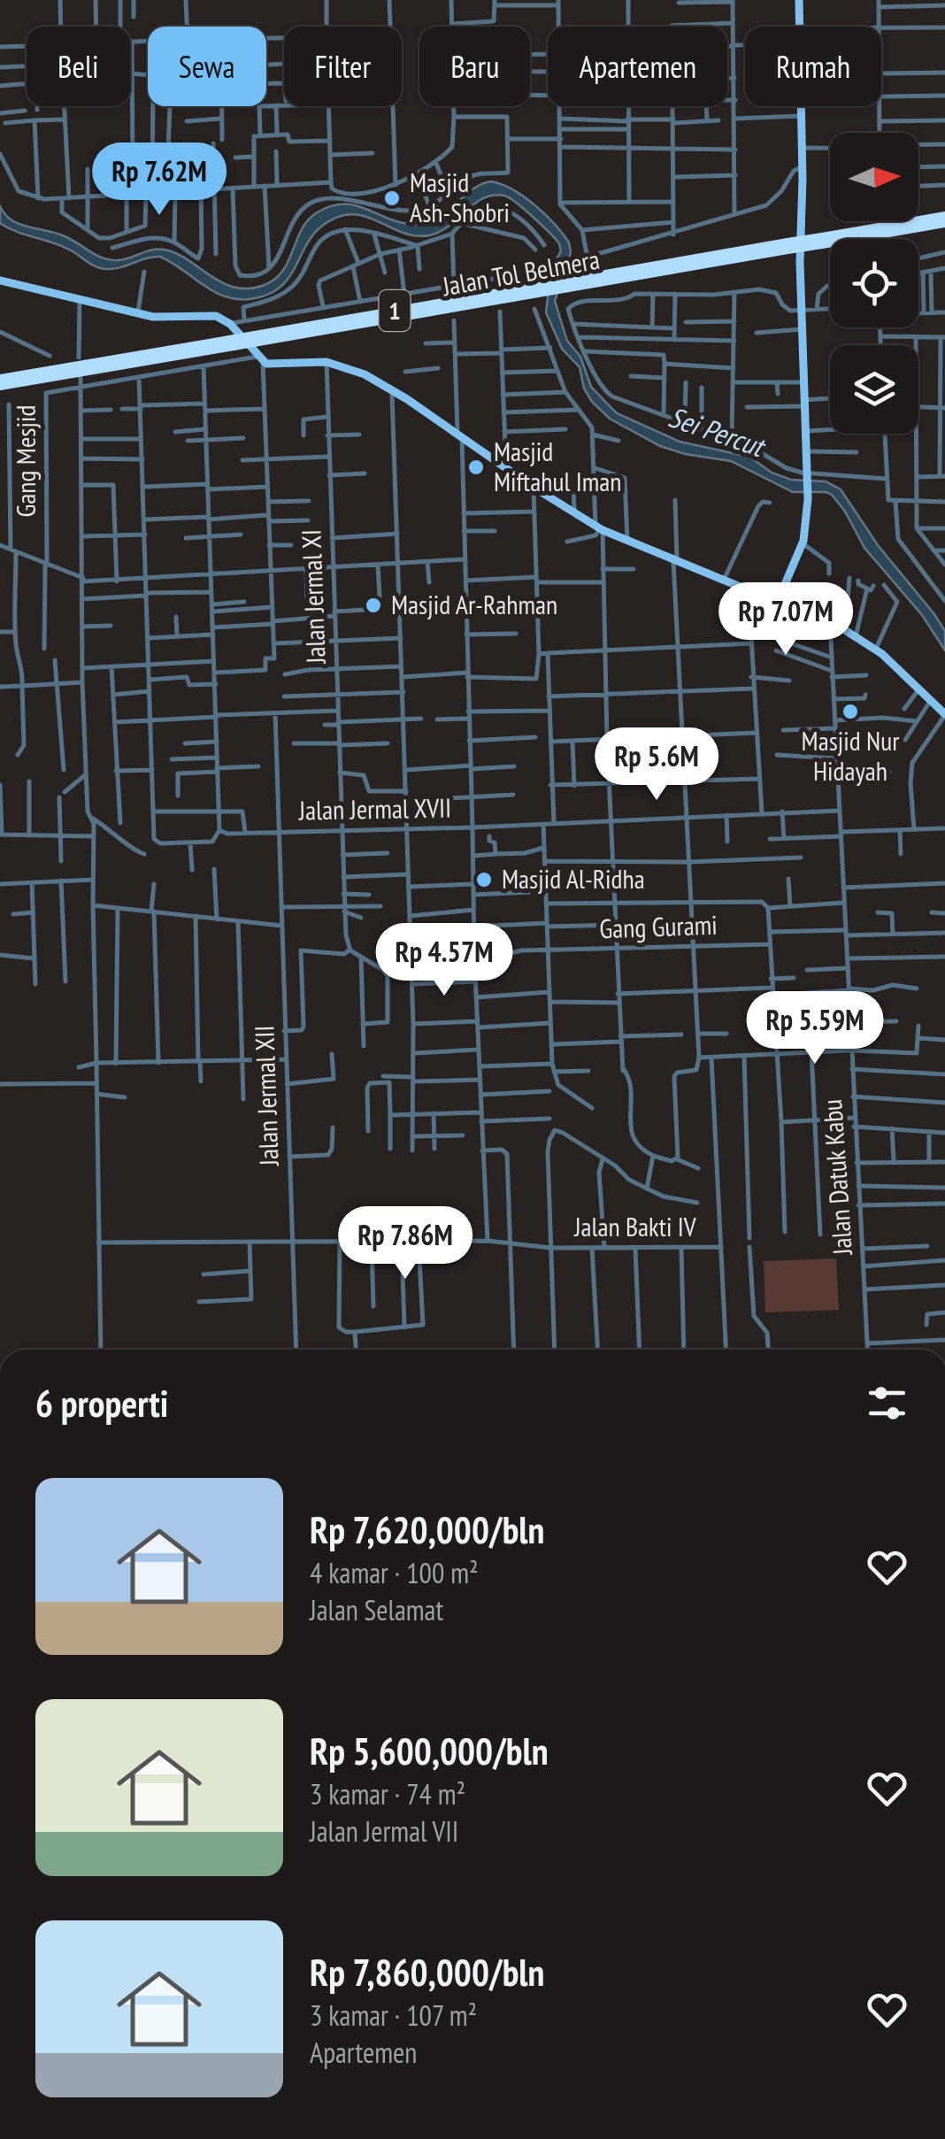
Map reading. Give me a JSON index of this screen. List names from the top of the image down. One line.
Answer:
{"streets":{"highway":["Jalan Tol Belmera","1"],"street":["Gang Mesjid","Jalan Jermal XI","Jalan Jermal XVII","Gang Gurami","Jalan Jermal XII","Jalan Datuk Kabu","Jalan Bakti IV"]},"crossings":[["Jalan Jermal XI","Jalan Jermal XVII"],["Jalan Jermal XVII","Jalan Jermal XII"],["Jalan Jermal XVII","Jalan Datuk Kabu"],["Jalan Jermal XII","Jalan Bakti IV"]],"water":["Sei Percut"],"places":["Masjid Ash-Shobri","Masjid Miftahul Iman","Masjid Ar-Rahman","Masjid Nur Hidayah","Masjid Al-Ridha"],"north":"right","page":{"chip":["Beli","Sewa","Filter","Baru","Apartemen","Rumah"],"price":["Rp 7.62M","Rp 7.07M","Rp 5.6M","Rp 4.57M","Rp 5.59M","Rp 7.86M"],"heading":"6 properti","list":[{"name":"Rp 7,620,000/bln","note":"4 kamar · 100 m² · Jalan Selamat"},{"name":"Rp 5,600,000/bln","note":"3 kamar · 74 m² · Jalan Jermal VII"},{"name":"Rp 7,860,000/bln","note":"3 kamar · 107 m² · Apartemen"}]}}
